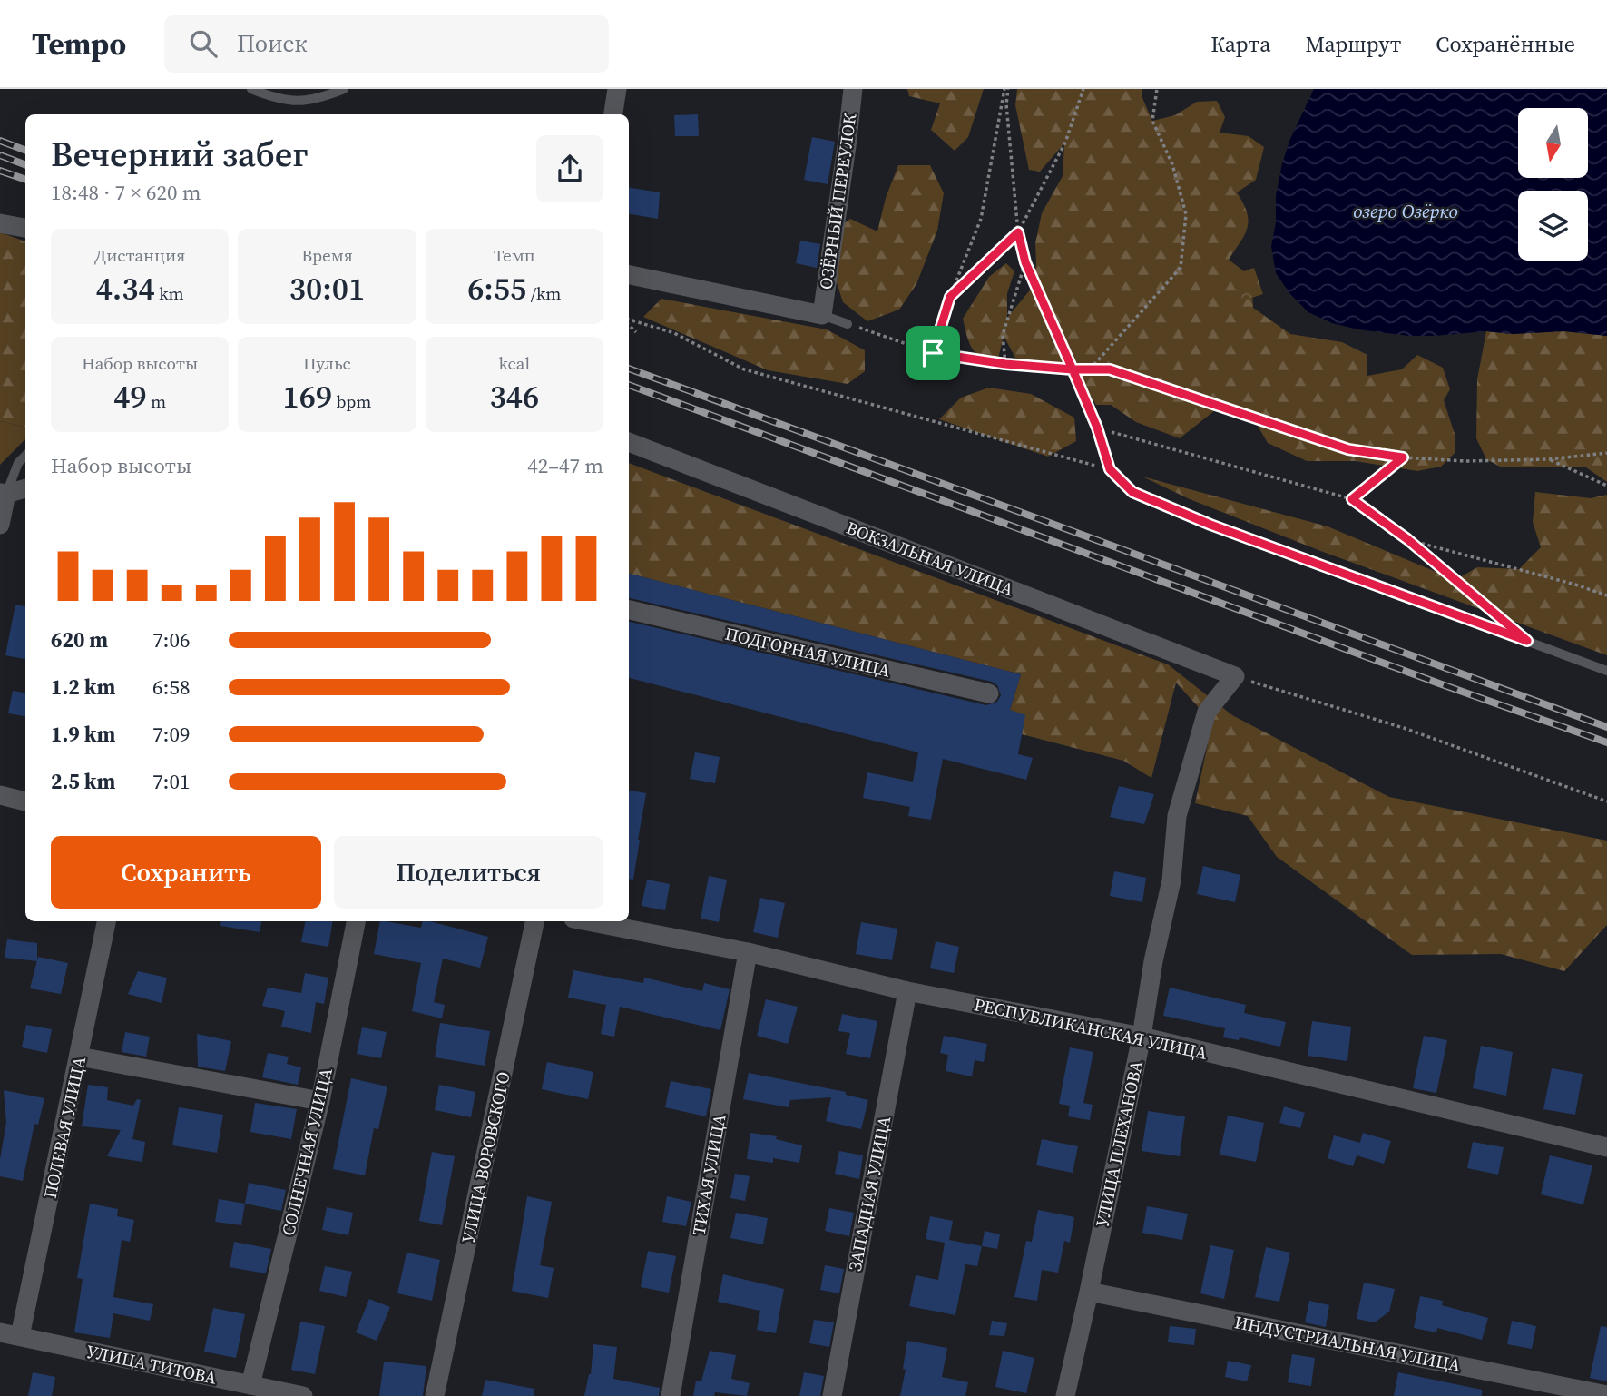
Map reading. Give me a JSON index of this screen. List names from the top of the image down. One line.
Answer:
{"streets":{"street":["ОЗЁРНЫЙ ПЕРЕУЛОК","ВОКЗАЛЬНАЯ УЛИЦА","ПОДГОРНАЯ УЛИЦА","РЕСПУБЛИКАНСКАЯ УЛИЦА","ПОЛЕВАЯ УЛИЦА","УЛИЦА ПЛЕХАНОВА","СОЛНЕЧНАЯ УЛИЦА","УЛИЦА ВОРОВСКОГО","ТИХАЯ УЛИЦА","ЗАПАДНАЯ УЛИЦА","ИНДУСТРИАЛЬНАЯ УЛИЦА","УЛИЦА ТИТОВА"]},"crossings":[["ВОКЗАЛЬНАЯ УЛИЦА","УЛИЦА ПЛЕХАНОВА"],["РЕСПУБЛИКАНСКАЯ УЛИЦА","УЛИЦА ПЛЕХАНОВА"],["РЕСПУБЛИКАНСКАЯ УЛИЦА","ТИХАЯ УЛИЦА"],["РЕСПУБЛИКАНСКАЯ УЛИЦА","ЗАПАДНАЯ УЛИЦА"],["ПОЛЕВАЯ УЛИЦА","УЛИЦА ТИТОВА"],["УЛИЦА ПЛЕХАНОВА","ИНДУСТРИАЛЬНАЯ УЛИЦА"],["СОЛНЕЧНАЯ УЛИЦА","УЛИЦА ТИТОВА"]],"water":["озеро Озёрко"],"north":"bottom","page":{"header":"Tempo","search":"Поиск","nav":["Карта","Маршрут","Сохранённые"],"heading":["Вечерний забег","18:48 · 7 × 620 m"],"stats":[["Дистанция","4.34 km"],["Время","30:01"],["Темп","6:55 /km"],["Набор высоты","49 m"],["Пульс","169 bpm"],["kcal","346"]],"chart":["Набор высоты","42–47 m"],"list":[{"name":"620 m","note":"7:06"},{"name":"1.2 km","note":"6:58"},{"name":"1.9 km","note":"7:09"},{"name":"2.5 km","note":"7:01"}],"buttons":["Сохранить","Поделиться"]}}
